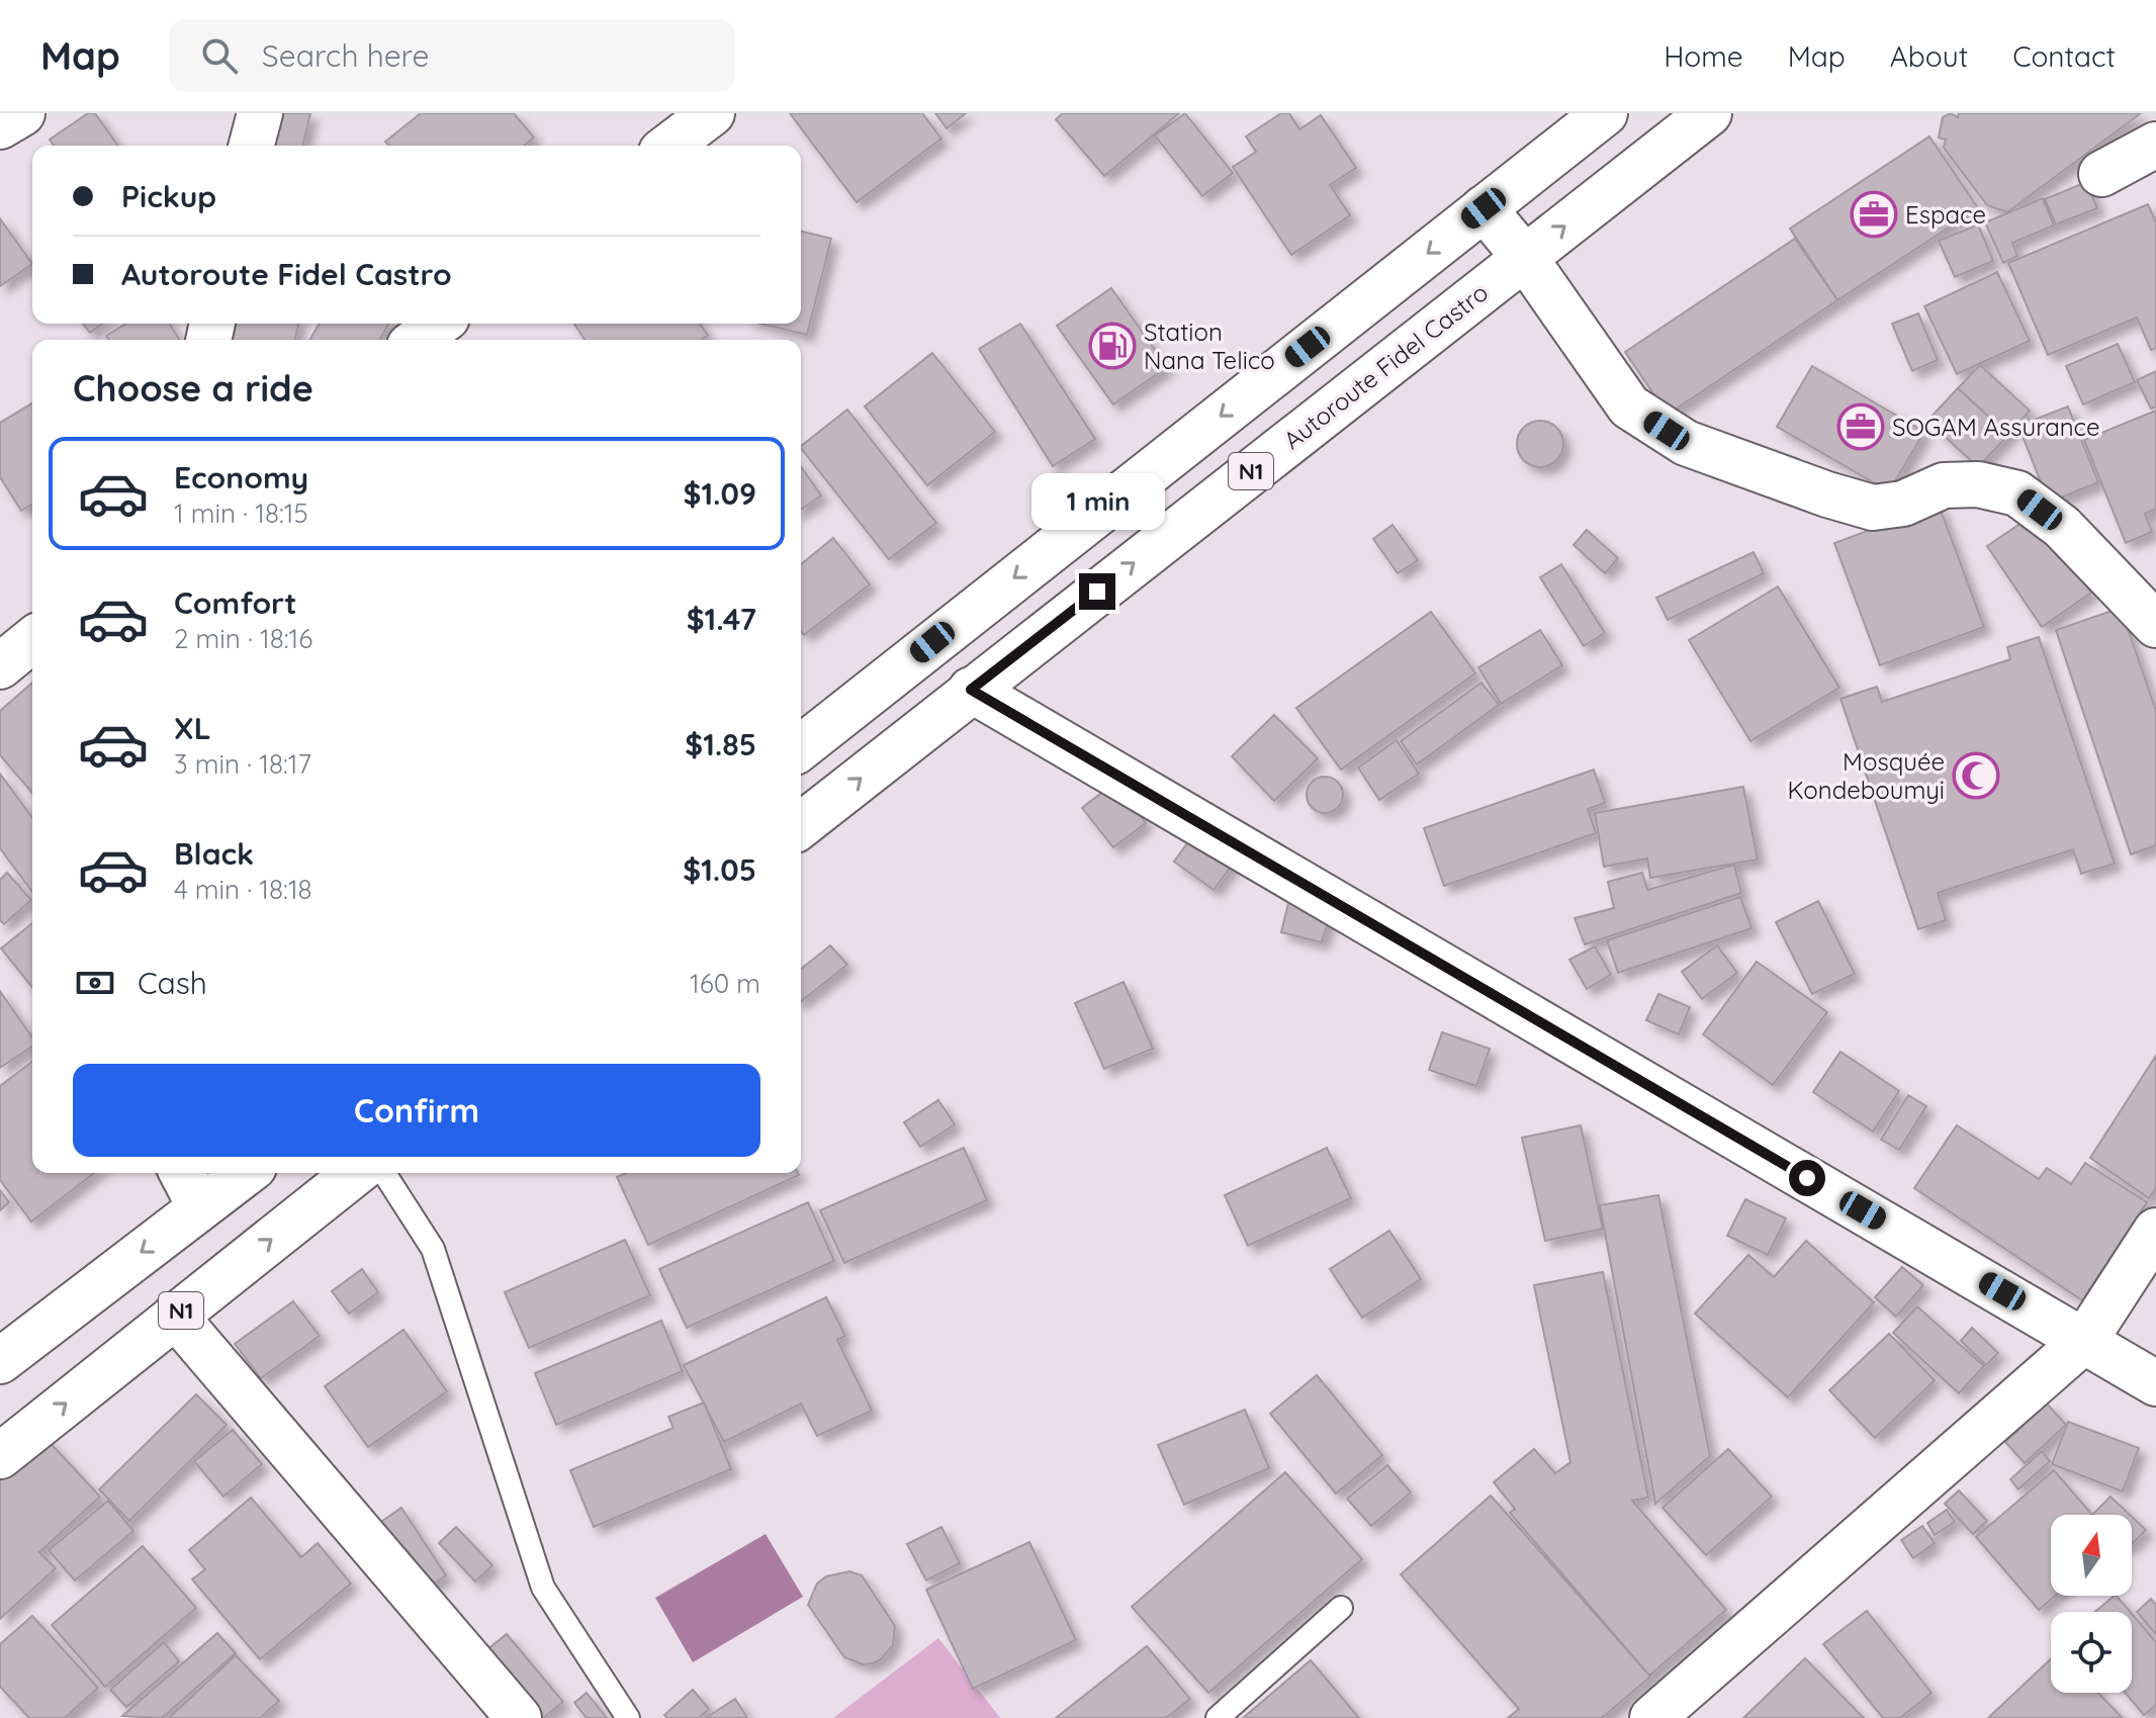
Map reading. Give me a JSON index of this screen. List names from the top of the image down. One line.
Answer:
{"streets":{"main road":["Autoroute Fidel Castro","N1"]},"places":{"office":["Espace","SOGAM Assurance"],"fuel station":["Station Nana Telico"],"mosque":["Mosquée Kondeboumyi"]},"north":"top","page":{"header":"Map","search":"Search here","nav":["Home","Map","About","Contact"],"banner":["Pickup","Autoroute Fidel Castro"],"heading":"Choose a ride","list":[{"name":"Economy","note":"1 min · 18:15","value":"$1.09"},{"name":"Comfort","note":"2 min · 18:16","value":"$1.47"},{"name":"XL","note":"3 min · 18:17","value":"$1.85"},{"name":"Black","note":"4 min · 18:18","value":"$1.05"}],"bubble":"1 min","pay":["Cash","160 m"],"buttons":"Confirm"}}
